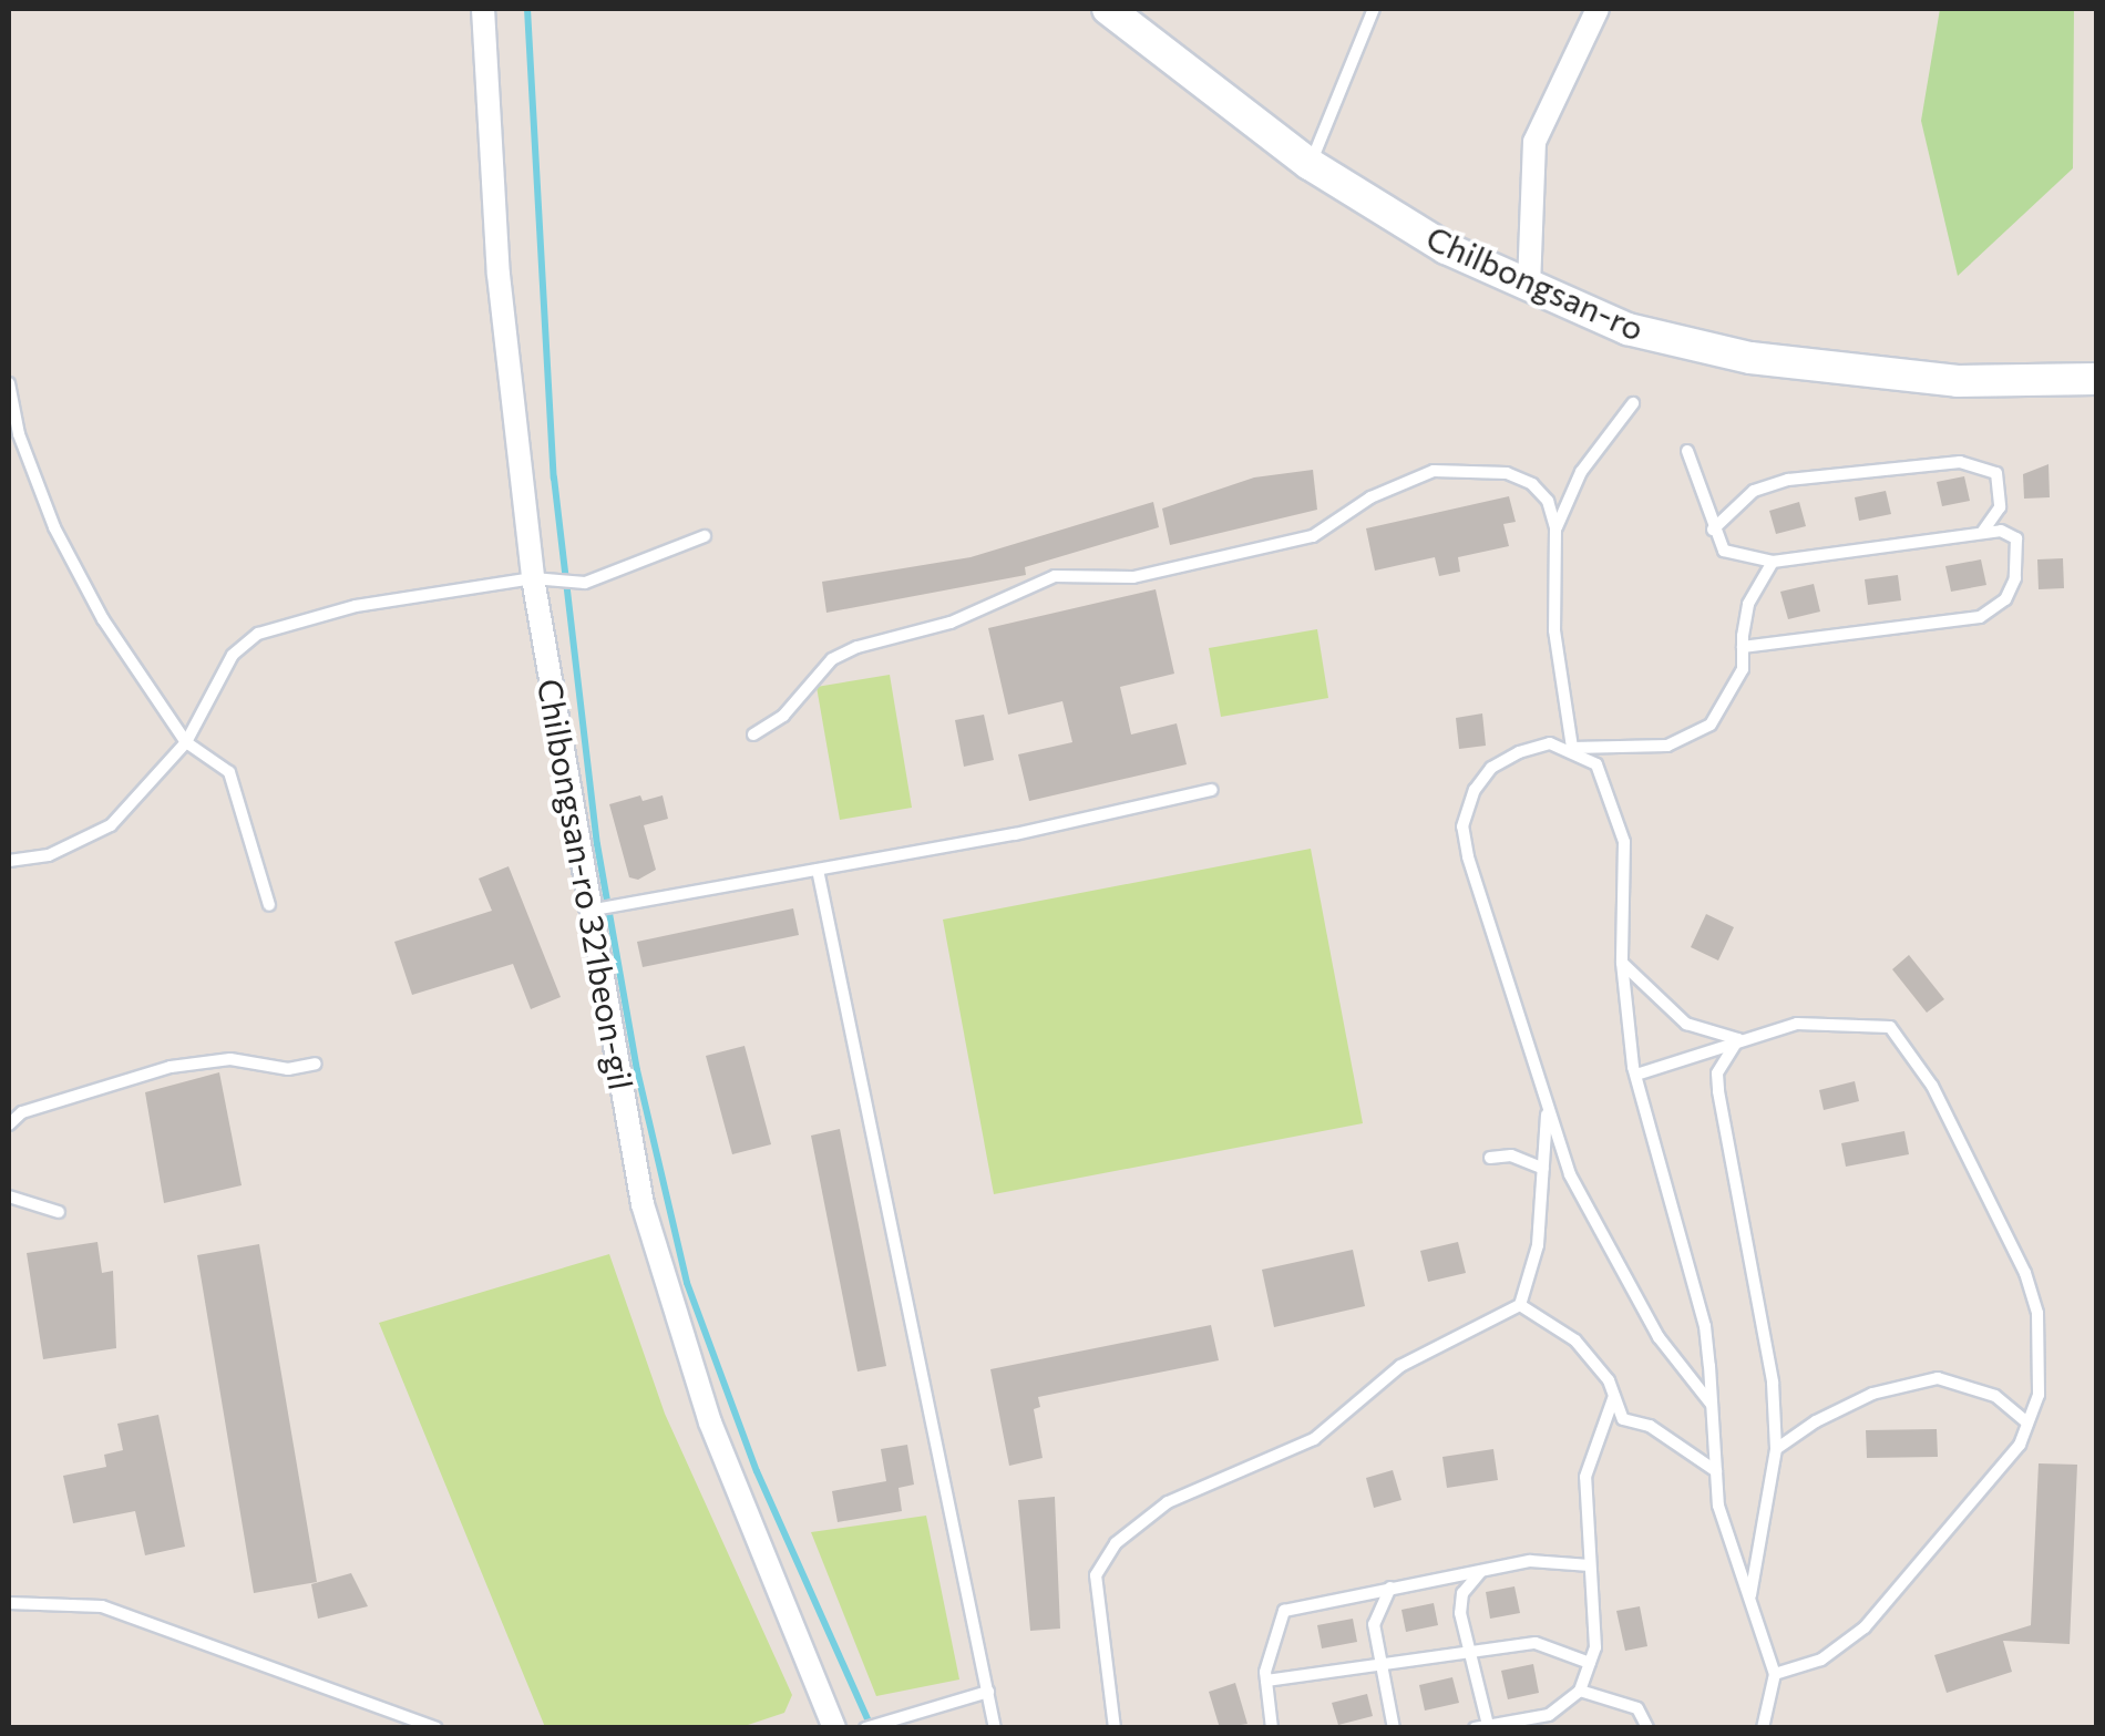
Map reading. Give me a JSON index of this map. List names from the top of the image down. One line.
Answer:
{"streets":{"street":["Chilbongsan-ro","Chilbongsan-ro 321beon-gil"]}}
